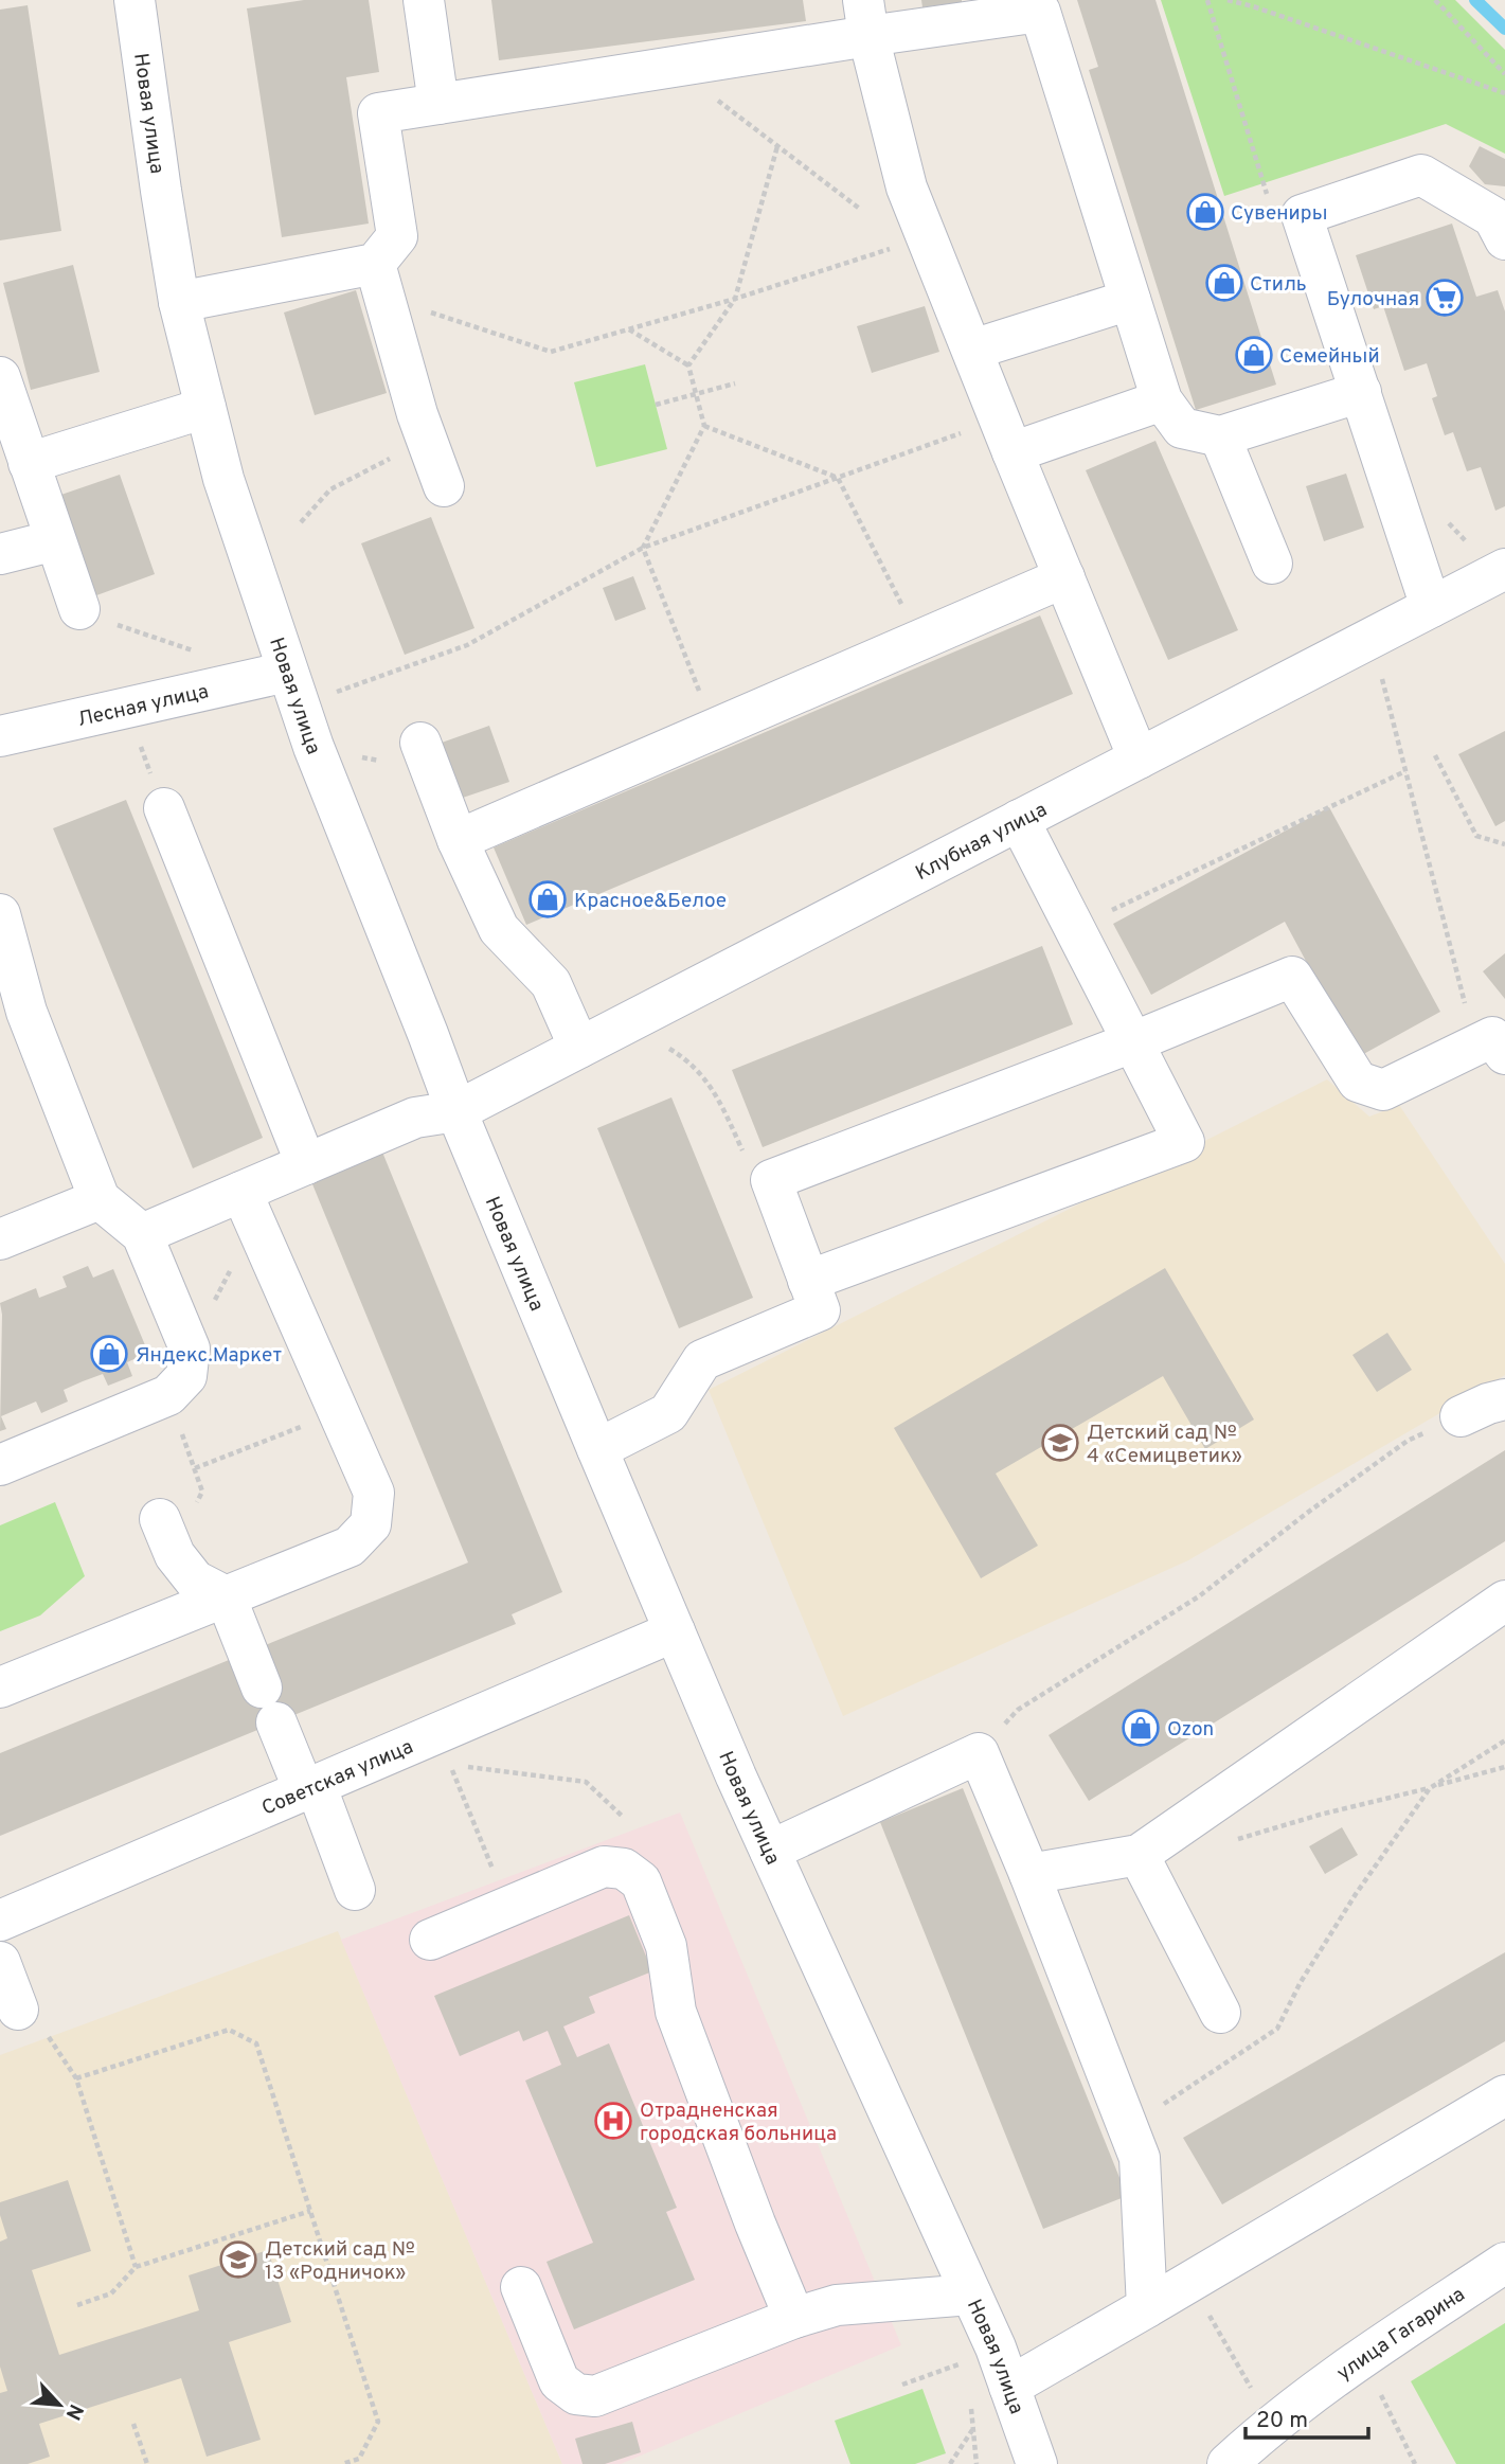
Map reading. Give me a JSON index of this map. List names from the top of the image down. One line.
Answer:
{"streets":{"street":["Новая улица","Лесная улица","Клубная улица","Советская улица","улица Гагарина"]},"crossings":[["Новая улица","Лесная улица"],["Новая улица","Клубная улица"],["Новая улица","Советская улица"]],"places":{"shop":["Сувениры","Стиль","Семейный","Красное&Белое","Яндекс.Маркет","Ozon"],"supermarket":["Булочная"],"school or university":["Детский сад № 4 «Семицветик»","Детский сад № 13 «Родничок»"],"hospital":["Отрадненская городская больница"]},"scale_bar":"20 m","north":"bottom right"}
